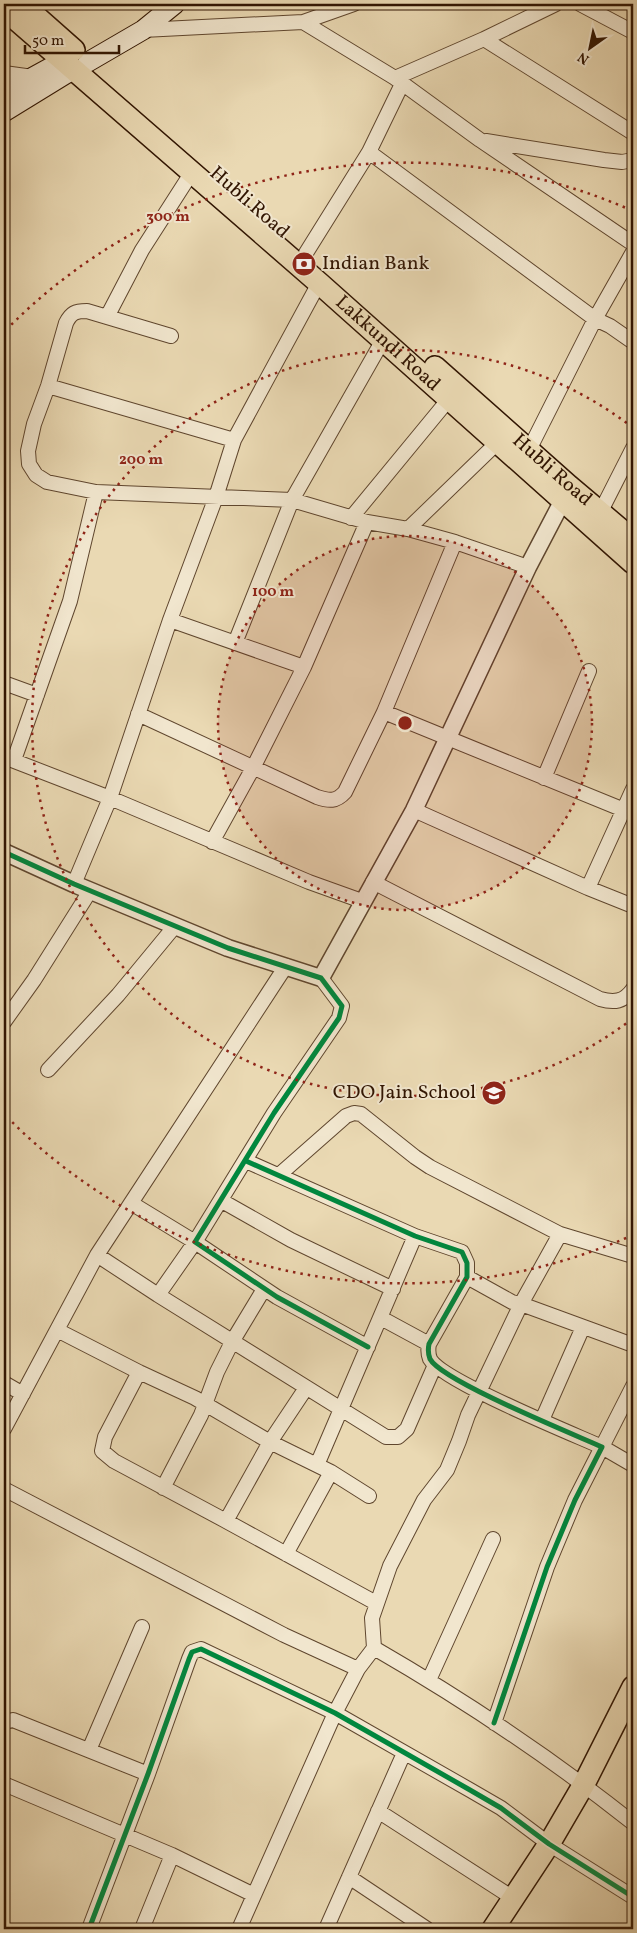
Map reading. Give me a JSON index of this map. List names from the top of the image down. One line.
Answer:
{"streets":{"main road":["Hubli Road","Lakkundi Road"]},"crossings":[["Hubli Road","Lakkundi Road"]],"places":{"bank":["Indian Bank"],"school or university":["CDO Jain School"]},"scale_bar":"50 m","north":"bottom left","rings":["300 m","200 m","100 m"]}
